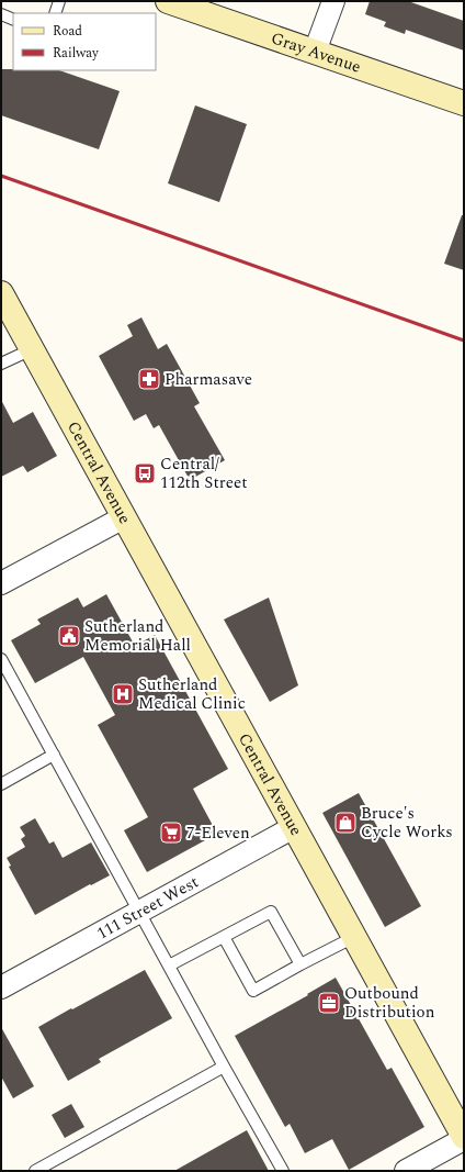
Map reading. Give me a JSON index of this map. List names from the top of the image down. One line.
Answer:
{"streets":{"main road":["Gray Avenue","Central Avenue"],"street":["111 Street West"]},"crossings":[["Central Avenue","111 Street West"]],"places":{"pharmacy":["Pharmasave"],"bus stop":["Central/ 112th Street"],"public building":["Sutherland Memorial Hall"],"hospital":["Sutherland Medical Clinic"],"shop":["Bruce's Cycle Works"],"supermarket":["7-Eleven"],"office":["Outbound Distribution"]},"legend":["Road","Railway"]}
